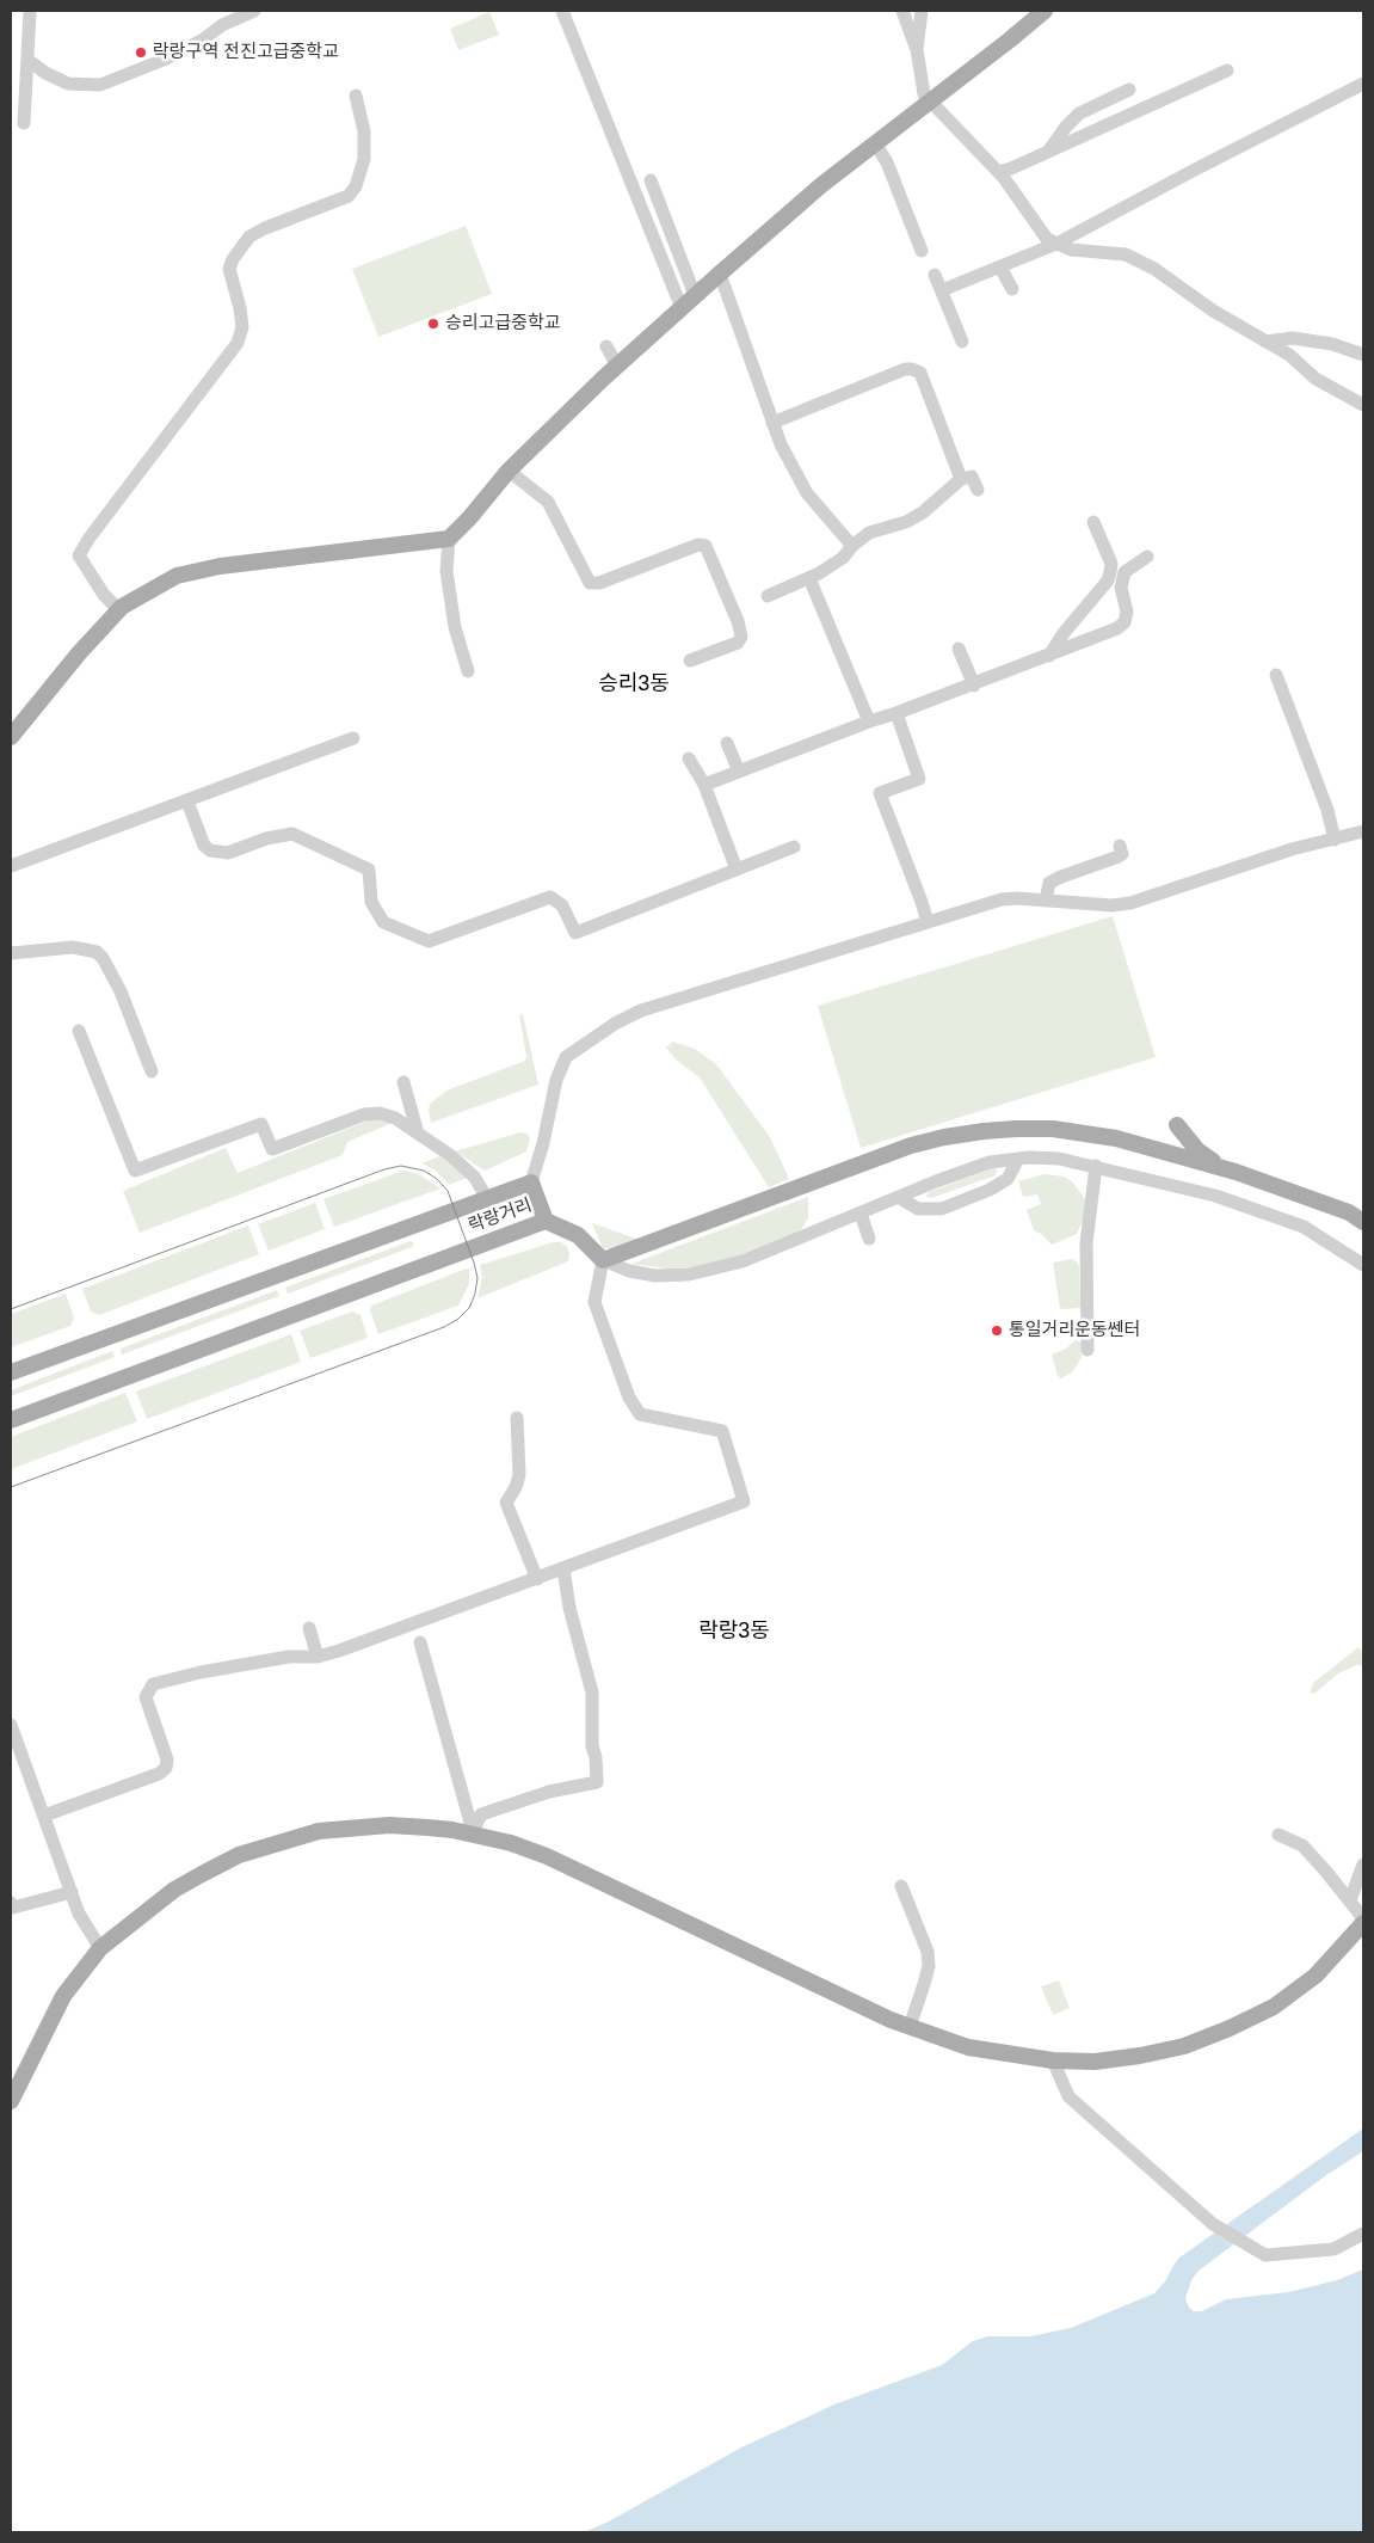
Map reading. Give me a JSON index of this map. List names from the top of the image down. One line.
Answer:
{"streets":{"main road":["락랑거리"]},"districts":["승리3동","락랑3동"],"places":["락랑구역 전진고급중학교","승리고급중학교","통일거리운동쎈터"]}
